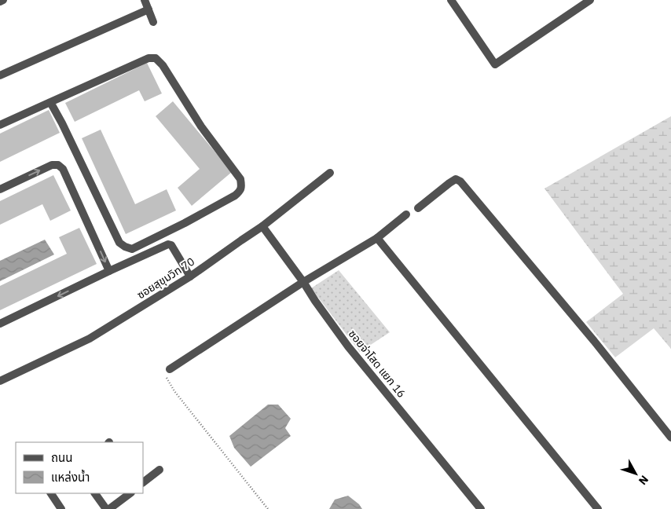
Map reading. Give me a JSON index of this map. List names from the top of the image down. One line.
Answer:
{"streets":{"street":["ซอยสุขุมวิท 70","ซอยจ่าโสด แยก 16"]},"crossings":[["ซอยสุขุมวิท 70","ซอยจ่าโสด แยก 16"]],"legend":["ถนน","แหล่งน้ำ"],"north":"bottom right"}
